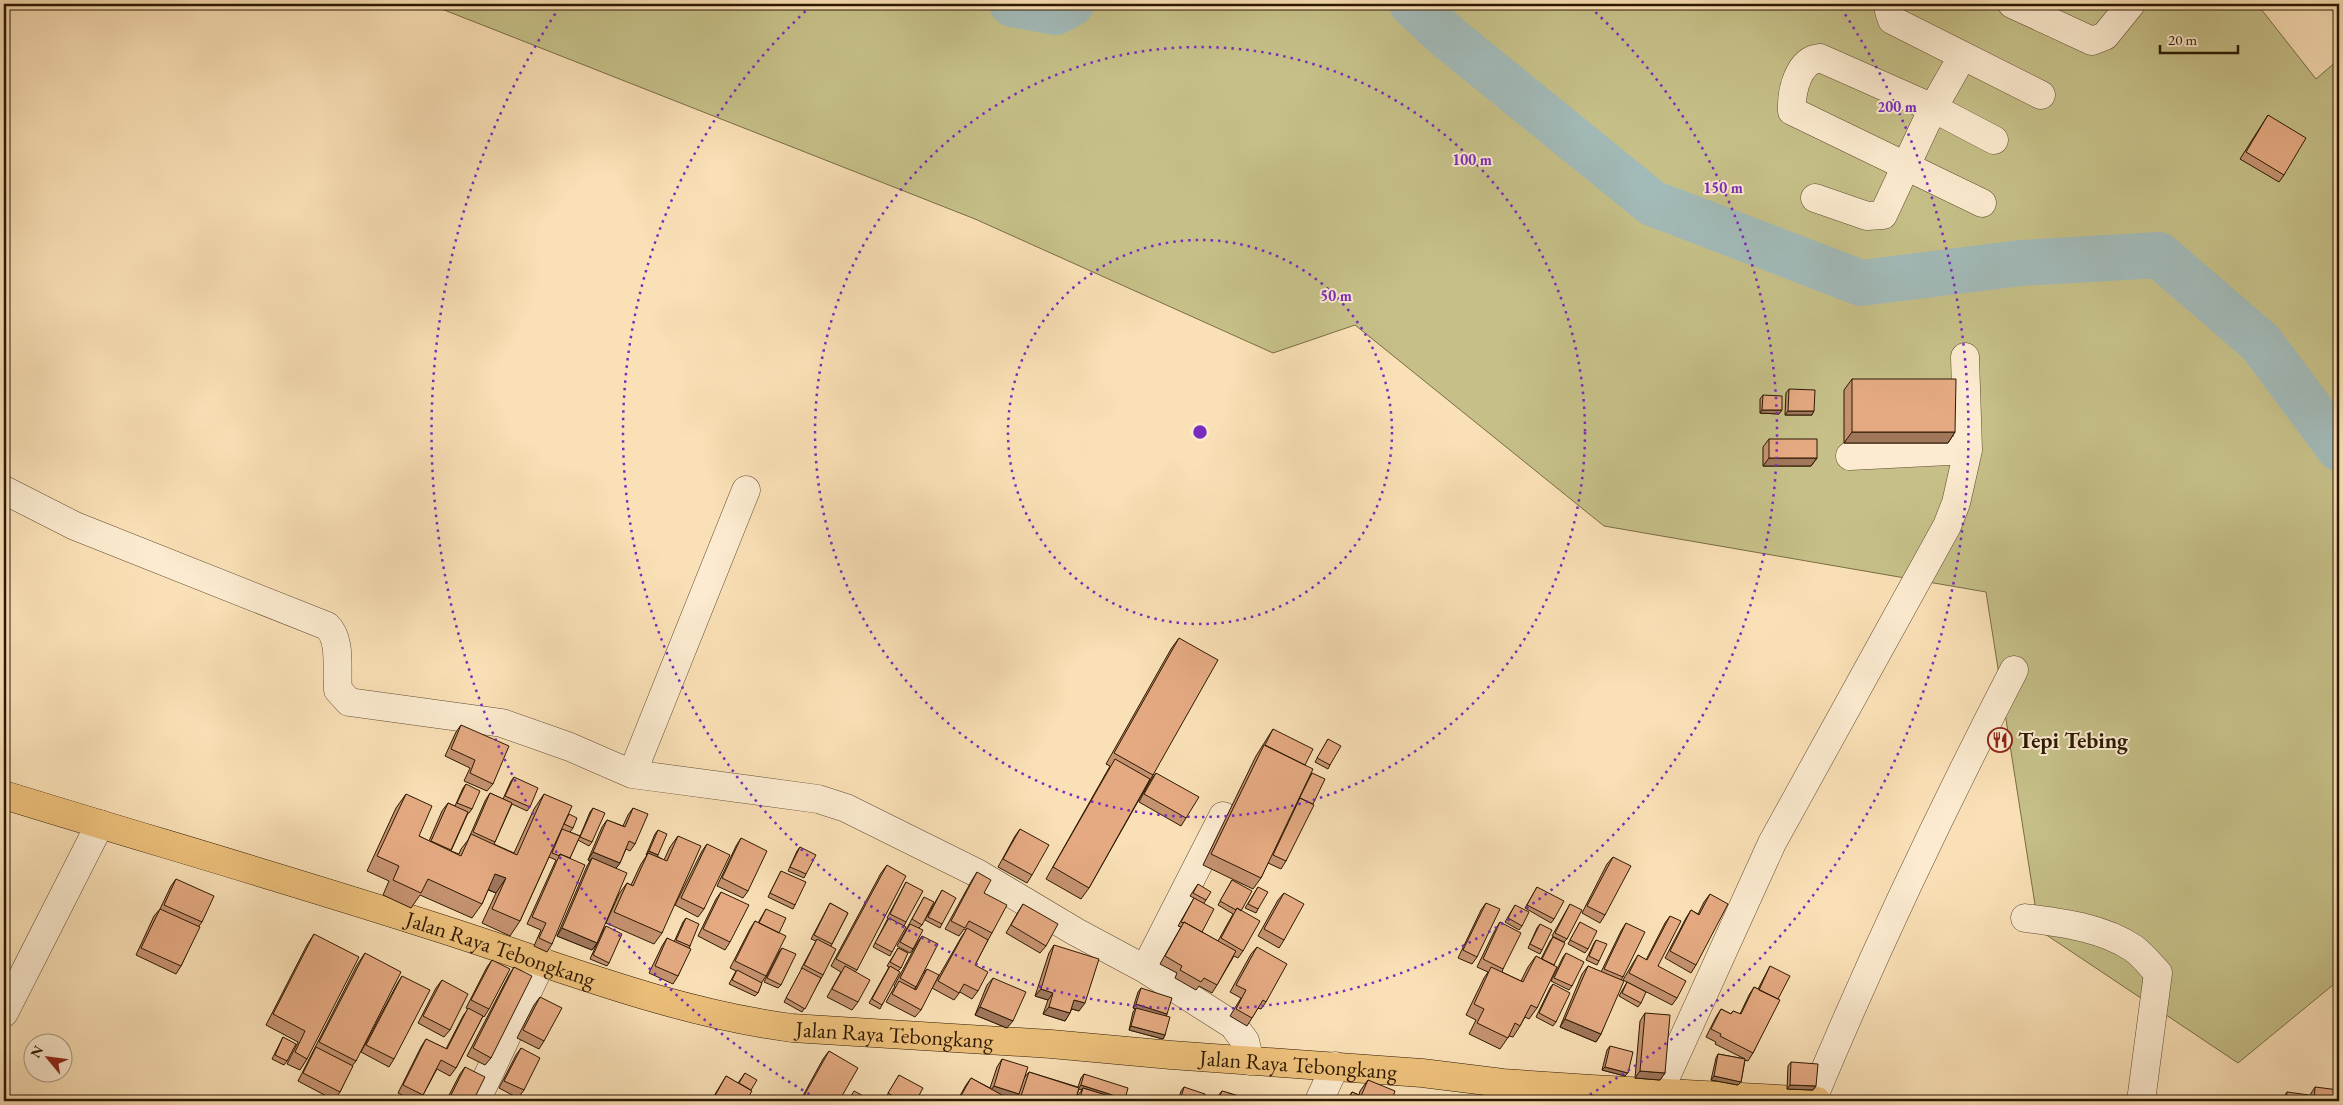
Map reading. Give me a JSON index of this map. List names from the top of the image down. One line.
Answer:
{"streets":{"main road":["Jalan Raya Tebongkang"]},"places":{"restaurant":["Tepi Tebing"]},"scale_bar":"20 m","north":"top left","rings":["200 m","100 m","150 m","50 m"]}
